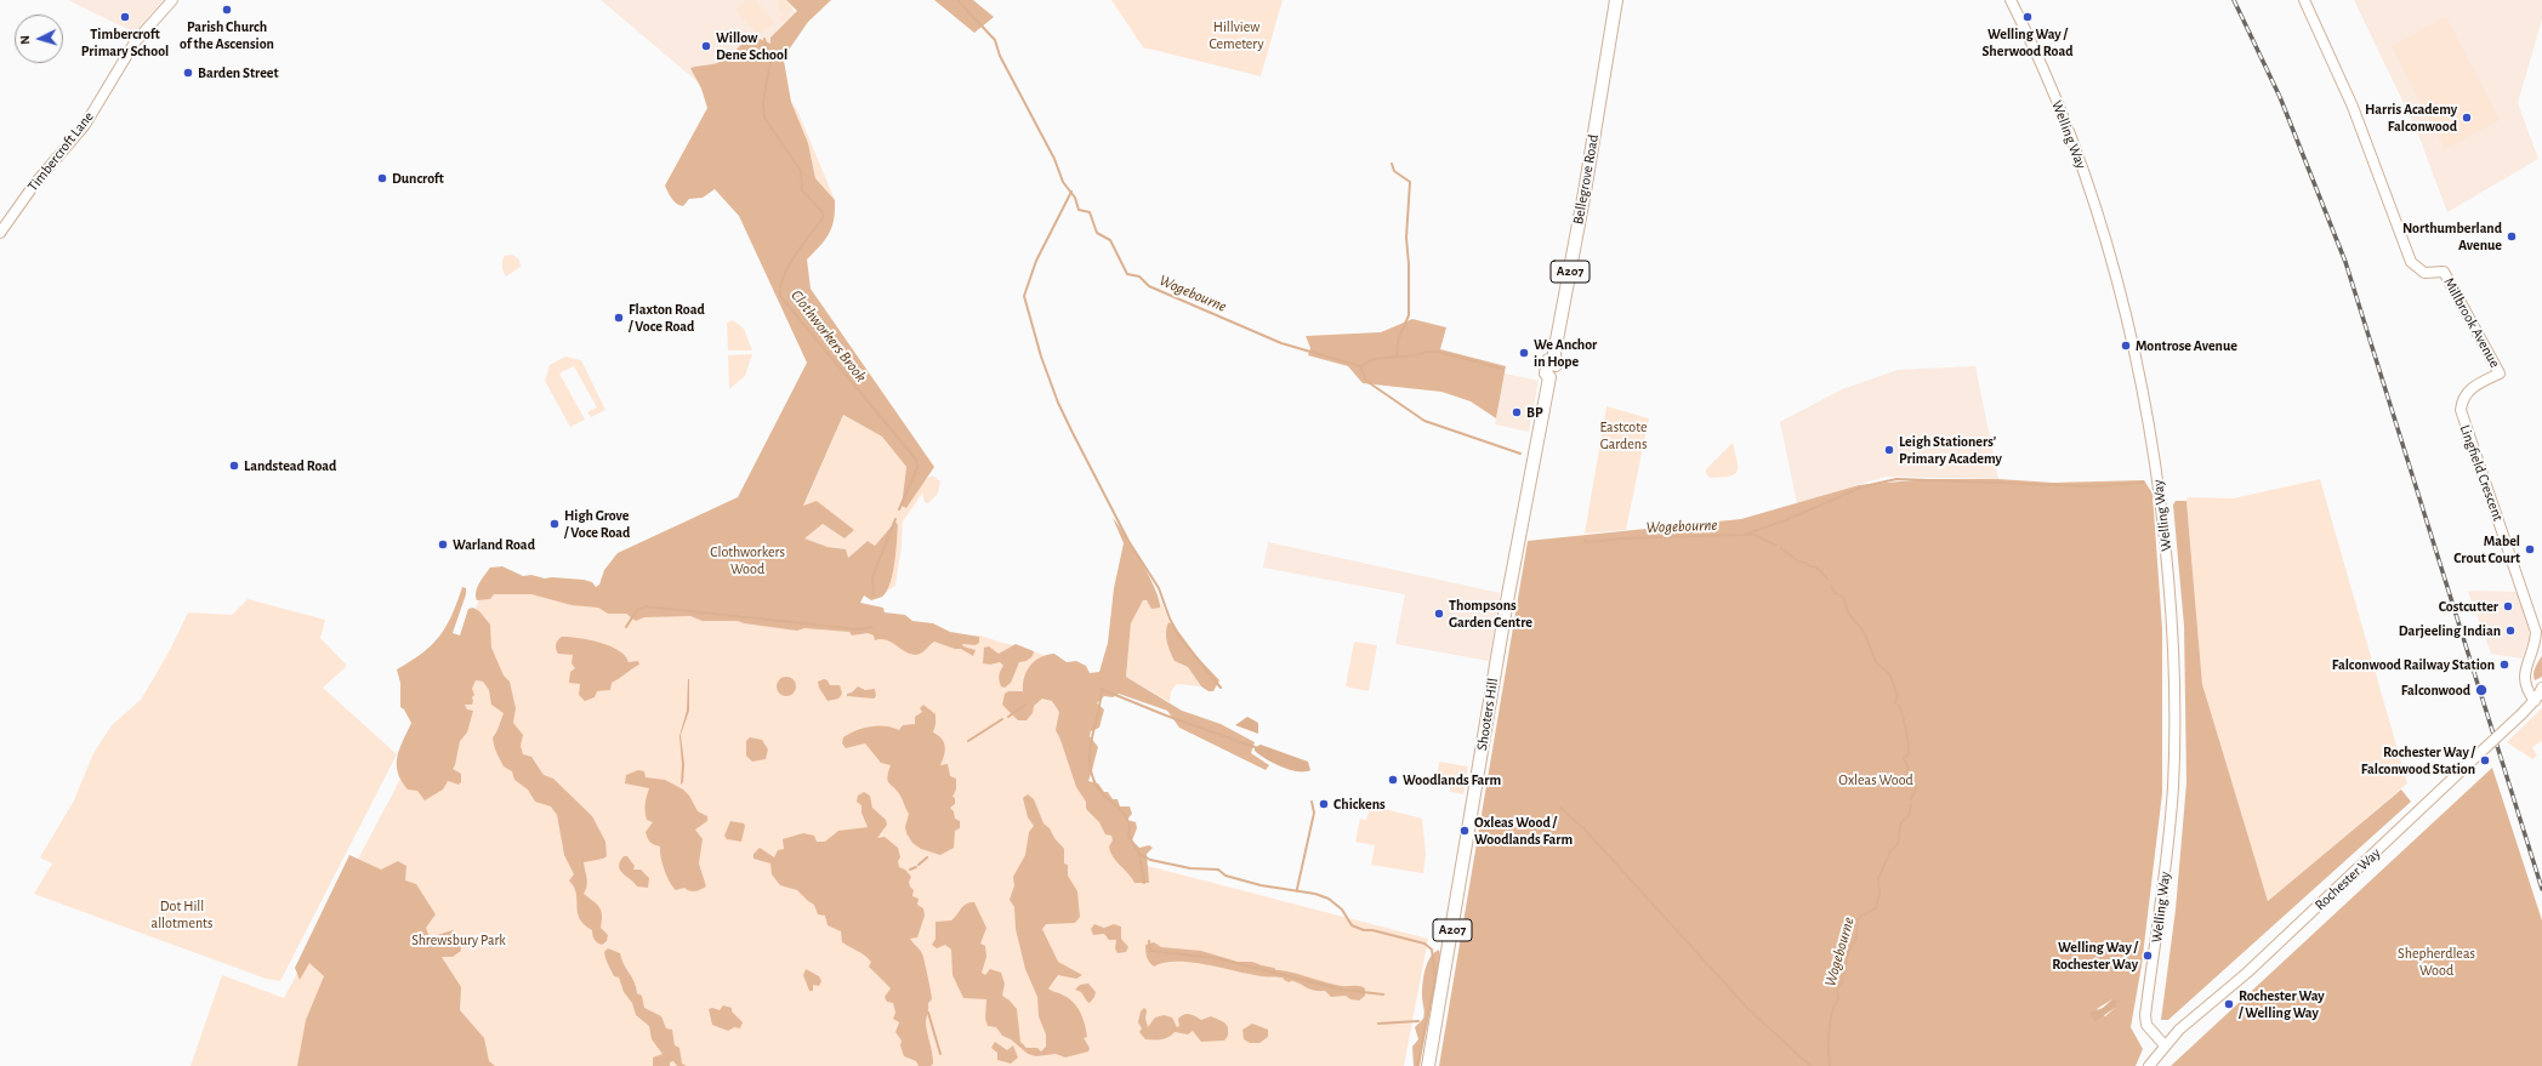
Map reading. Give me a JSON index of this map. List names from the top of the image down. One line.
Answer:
{"streets":{"main road":["Bellegrove Road","A207","Shooters Hill"],"street":["Welling Way","Timbercroft Lane","Millbrook Avenue","Lingfield Crescent","Rochester Way"]},"crossings":[["Welling Way","Rochester Way"],["Bellegrove Road","Shooters Hill"],["Millbrook Avenue","Lingfield Crescent"],["Lingfield Crescent","Rochester Way"]],"water":["Wogebourne","Clothworkers Brook"],"parks":["Hillview Cemetery","Eastcote Gardens","Clothworkers Wood","Oxleas Wood","Dot Hill allotments","Shrewsbury Park","Shepherdleas Wood"],"places":["Parish Church of the Ascension","Timbercroft Primary School","Welling Way / Sherwood Road","Willow Dene School","Barden Street","Harris Academy Falconwood","Duncroft","Northumberland Avenue","Flaxton Road / Voce Road","Montrose Avenue","We Anchor in Hope","BP","Leigh Stationers' Primary Academy","Landstead Road","High Grove / Voce Road","Warland Road","Mabel Crout Court","Costcutter","Thompsons Garden Centre","Darjeeling Indian","Falconwood Railway Station","Falconwood","Rochester Way / Falconwood Station","Woodlands Farm","Chickens","Oxleas Wood / Woodlands Farm","Welling Way / Rochester Way","Rochester Way / Welling Way"],"north":"left"}
